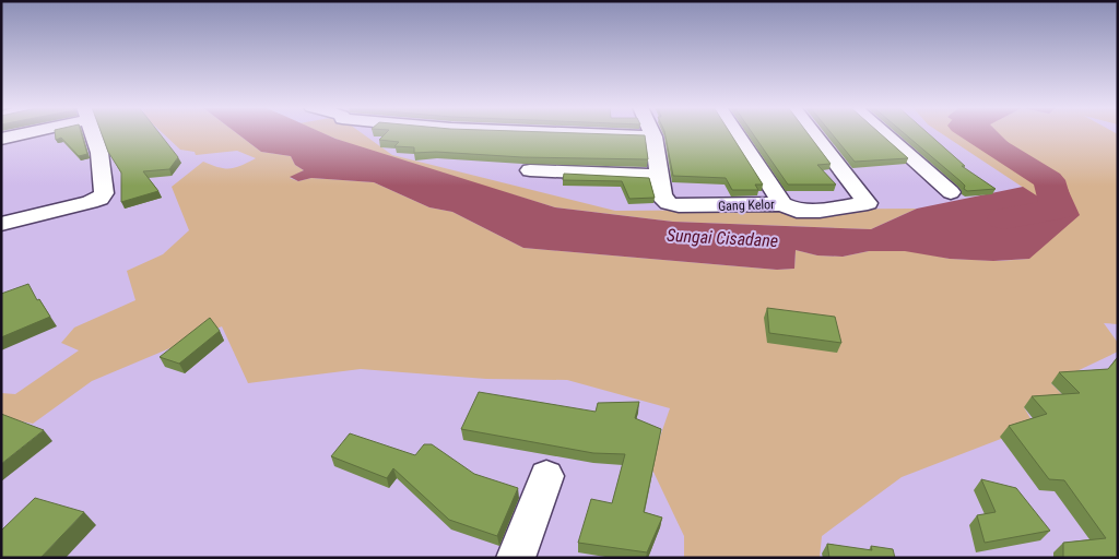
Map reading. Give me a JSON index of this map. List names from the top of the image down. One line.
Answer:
{"streets":{"street":["Gang Kelor"]},"water":["Sungai Cisadane"]}
